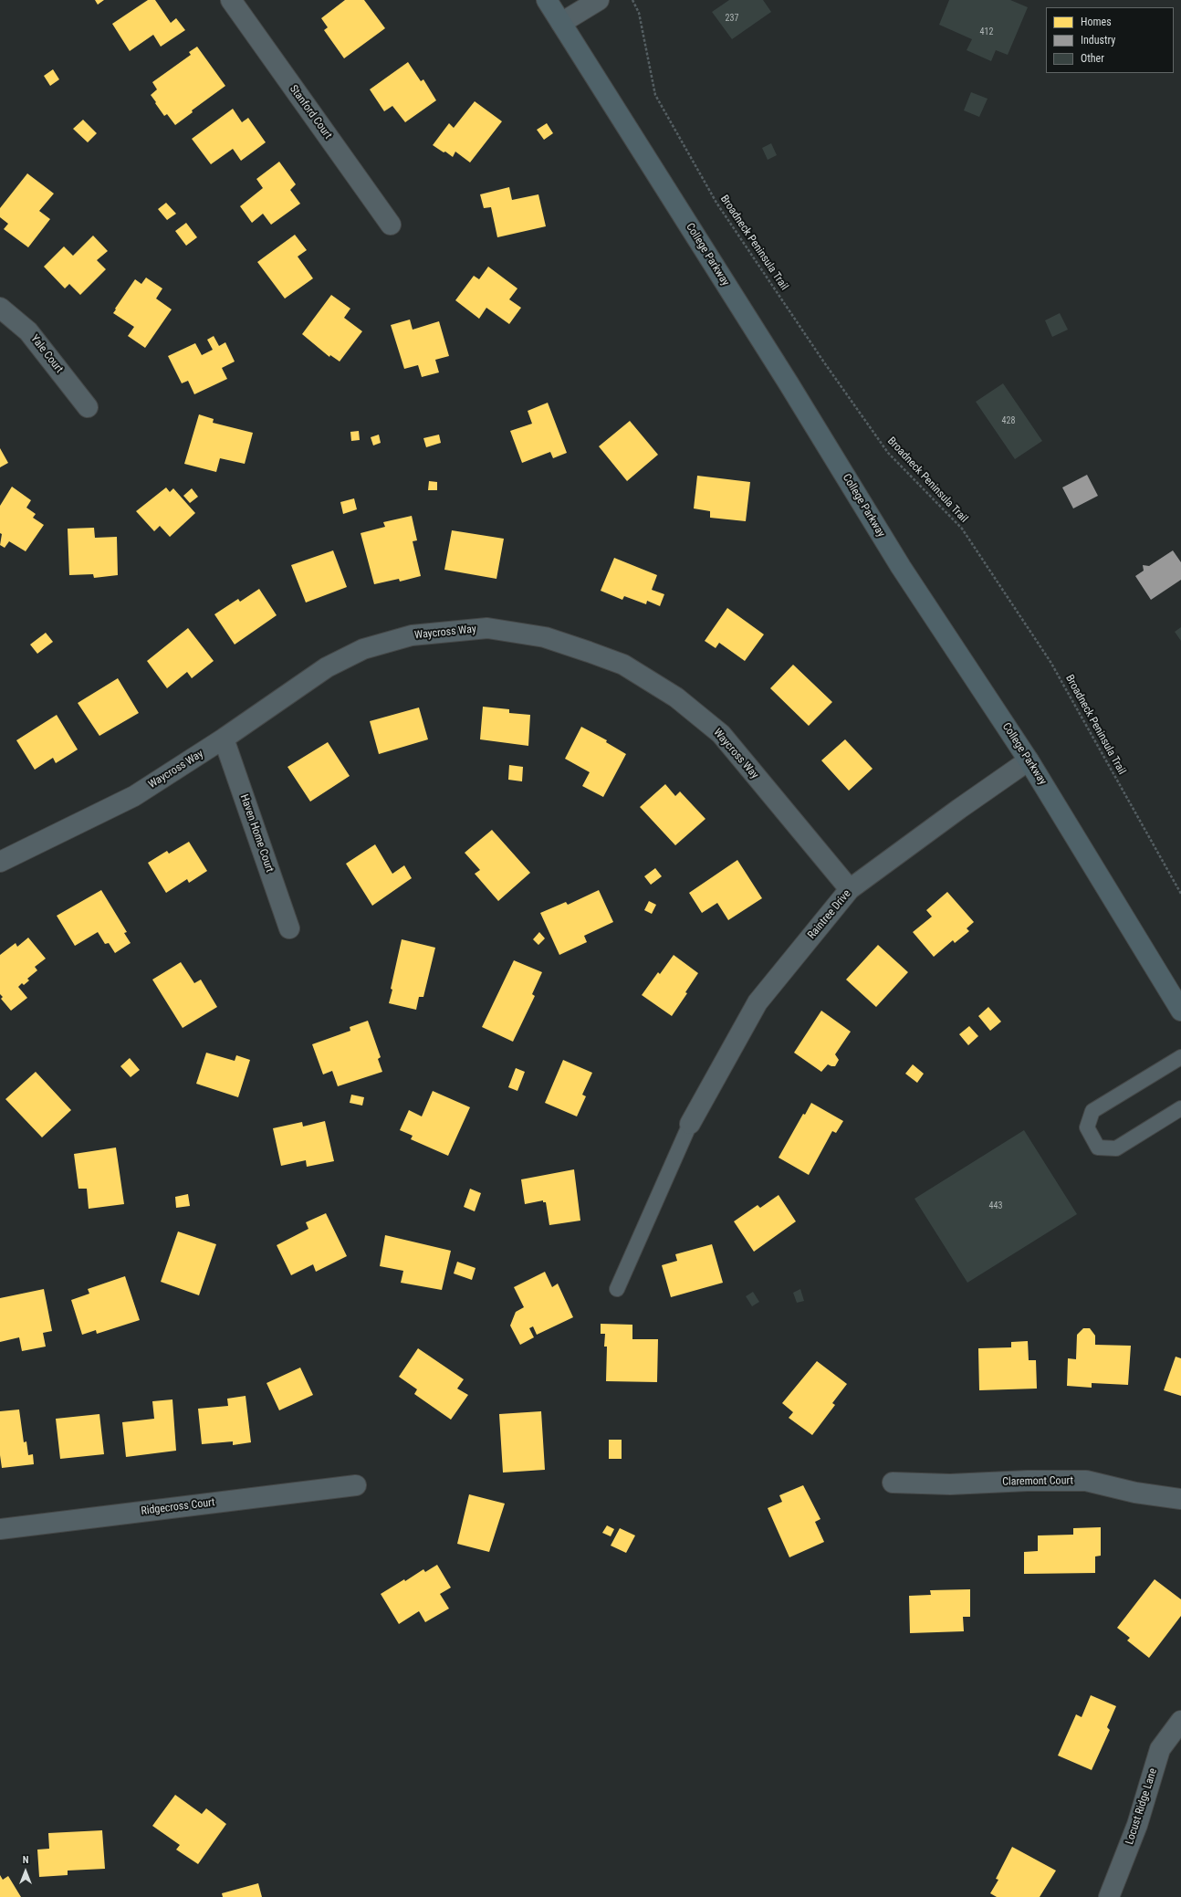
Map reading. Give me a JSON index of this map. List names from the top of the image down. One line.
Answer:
{"streets":{"main road":["College Parkway"],"street":["Stanford Court","Yale Court","Waycross Way","Haven Home Court","Raintree Drive","Claremont Court","Ridgecross Court","Locust Ridge Lane"],"path":["Broadneck Peninsula Trail"]},"crossings":[["College Parkway","Raintree Drive"],["Waycross Way","Haven Home Court"],["Waycross Way","Raintree Drive"]],"house_numbers":["237","412","428","443"],"legend":["Homes","Industry","Other"],"north":"top"}
